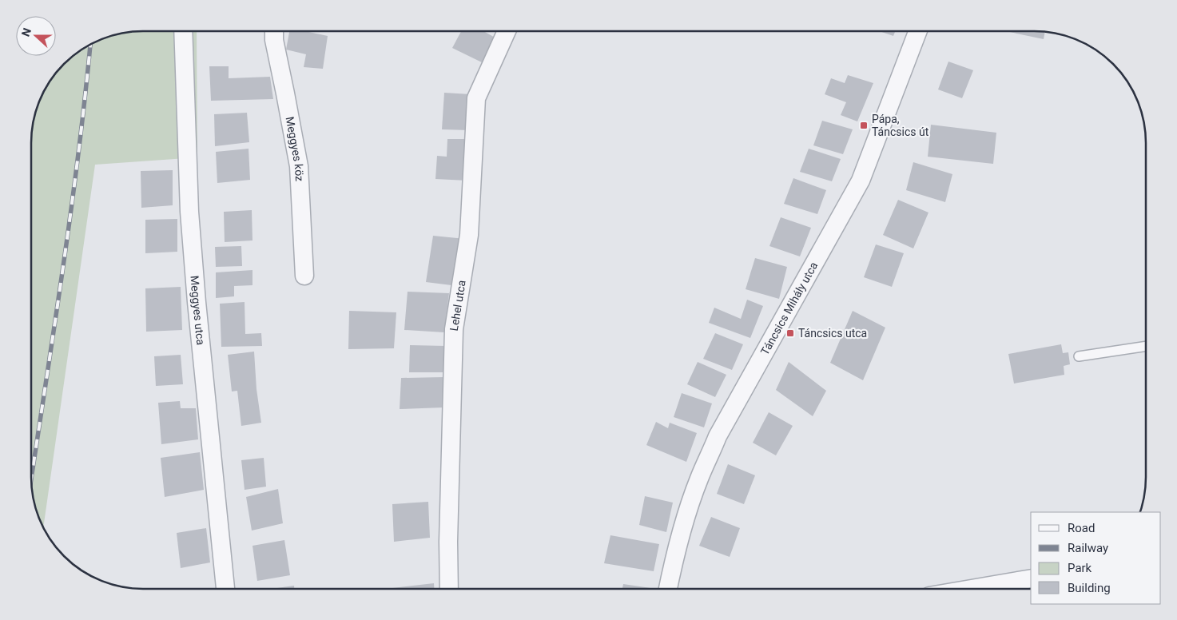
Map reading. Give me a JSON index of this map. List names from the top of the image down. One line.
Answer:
{"streets":{"street":["Meggyes köz","Lehel utca","Táncsics Mihály utca","Meggyes utca"]},"places":{"transit":["Pápa, Táncsics út","Táncsics utca"]},"legend":["Road","Railway","Park","Building"],"north":"left"}
